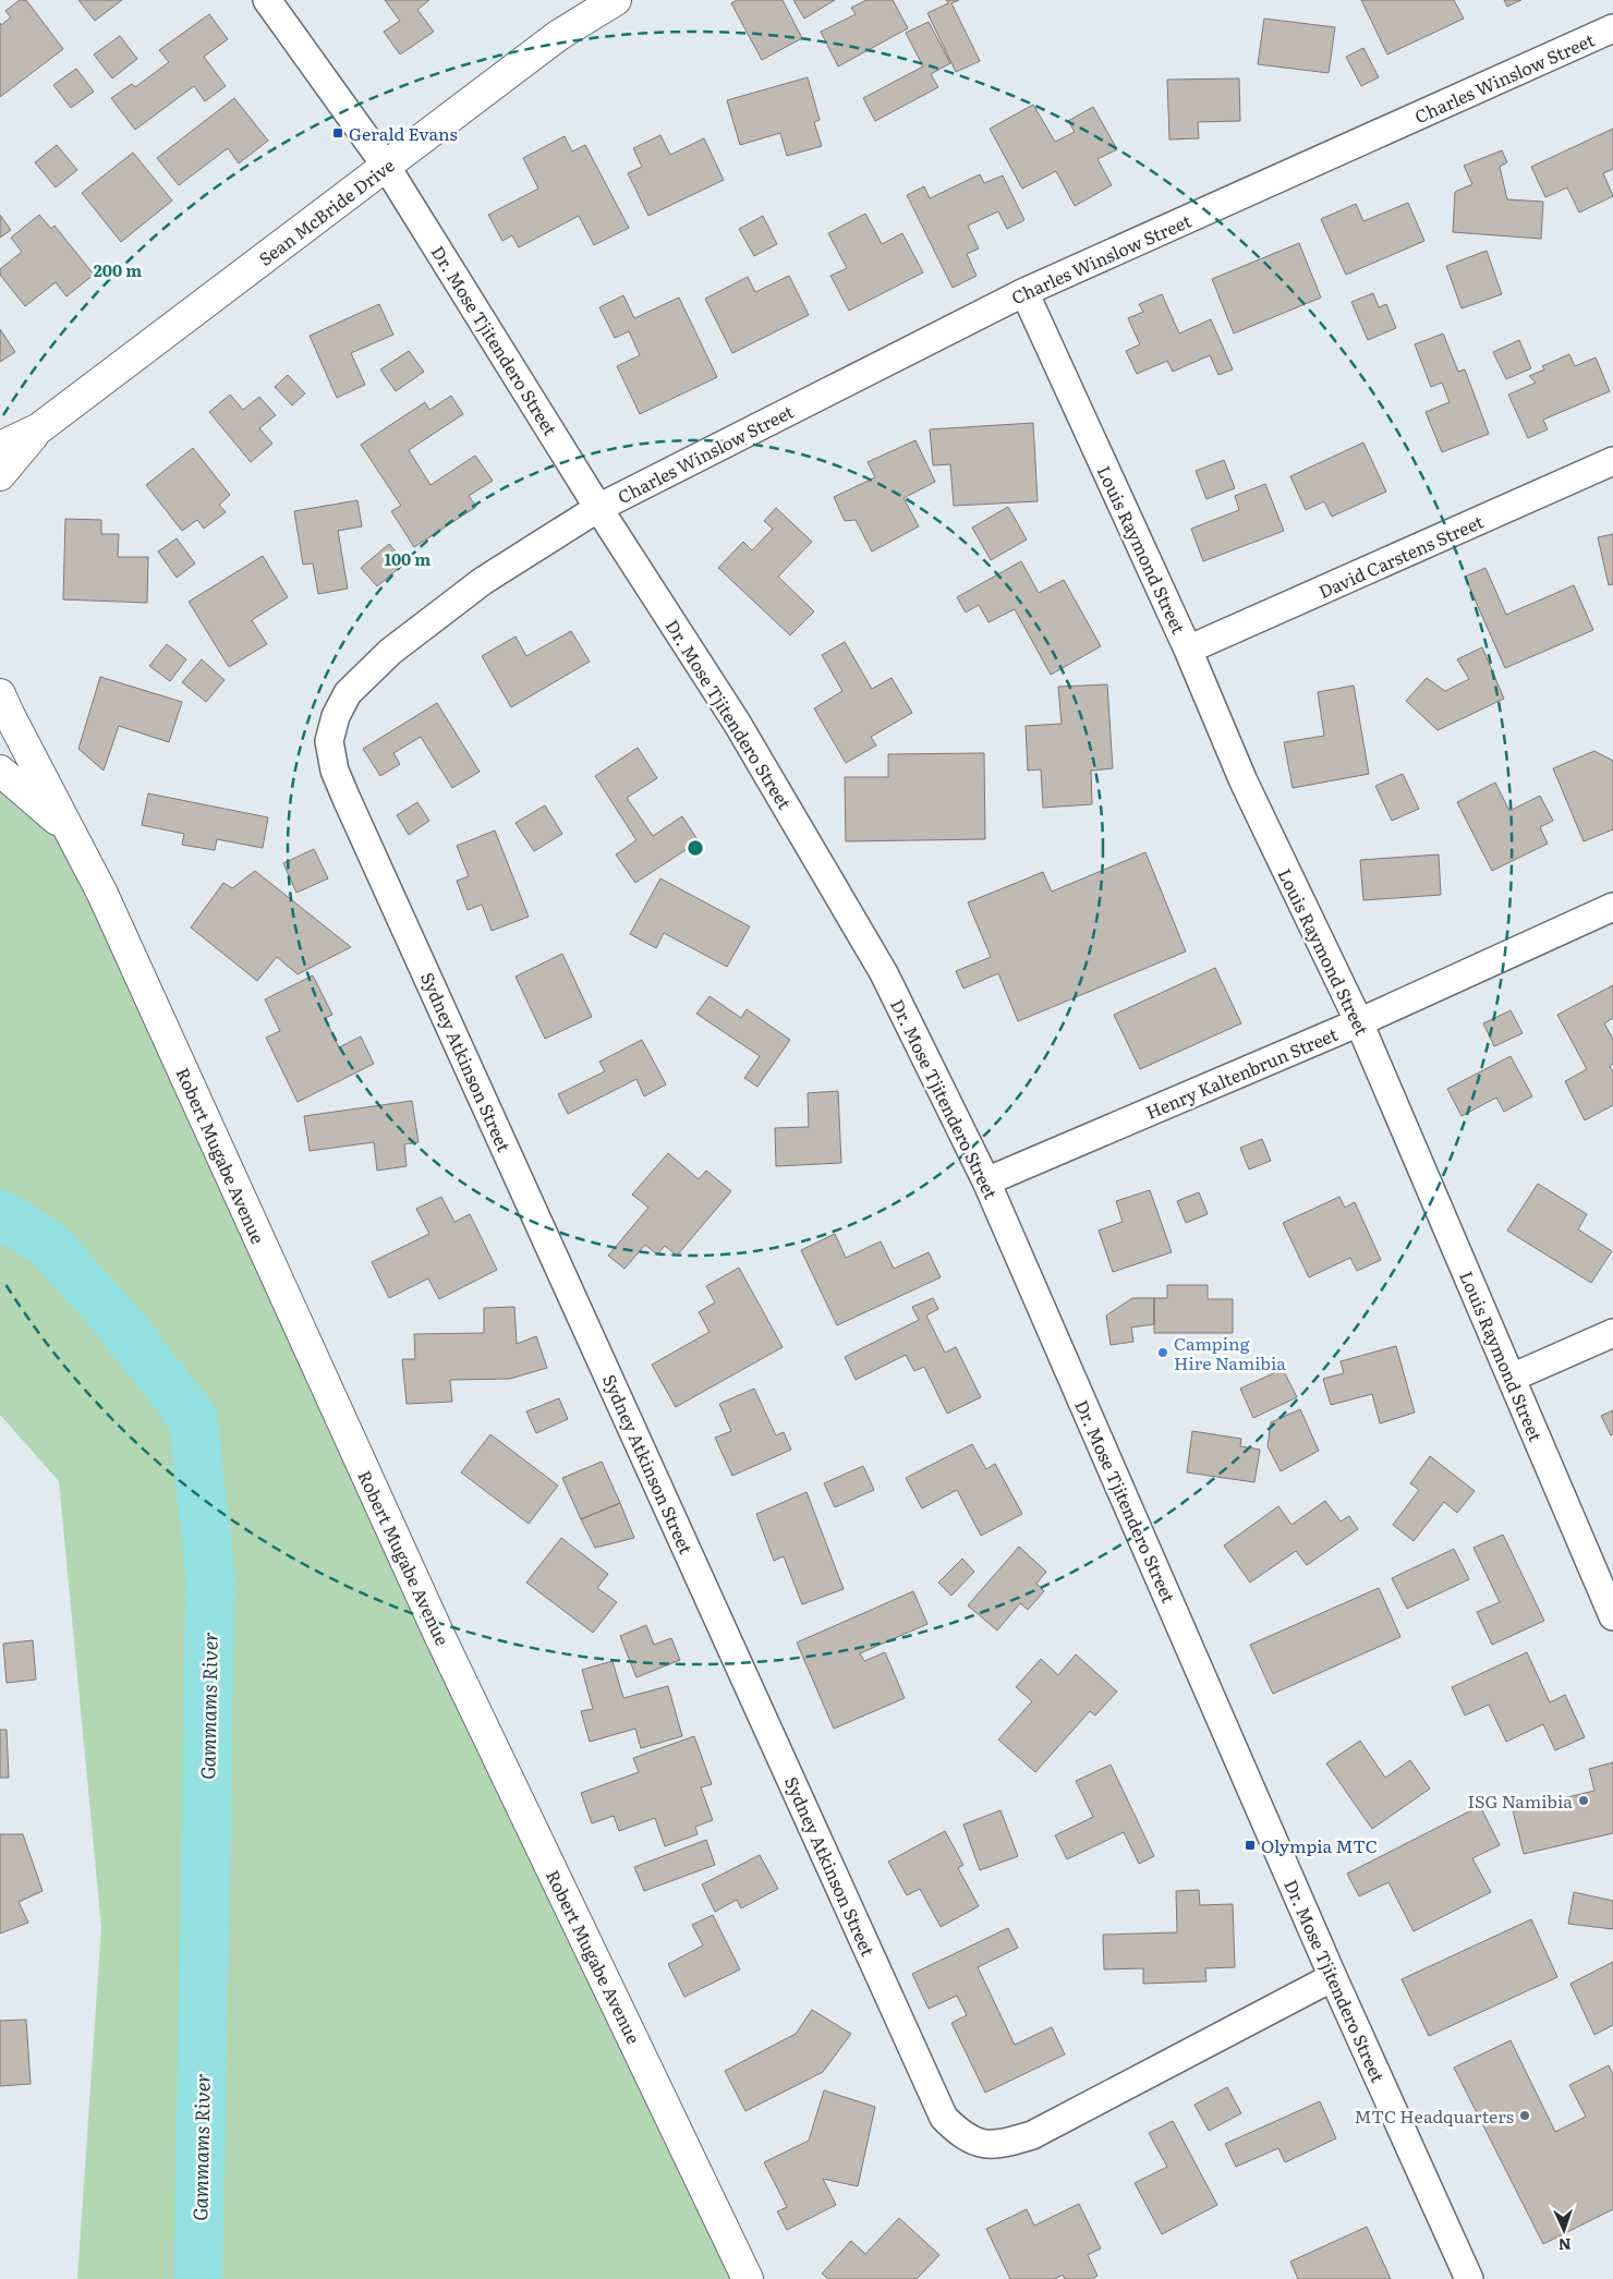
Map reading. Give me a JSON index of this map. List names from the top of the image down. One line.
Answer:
{"streets":{"main road":["Sean McBride Drive","Robert Mugabe Avenue"],"street":["Charles Winslow Street","Dr. Mose Tjitendero Street","Louis Raymond Street","David Carstens Street","Sydney Atkinson Street","Henry Kaltenbrun Street"]},"crossings":[["Charles Winslow Street","Dr. Mose Tjitendero Street"],["Charles Winslow Street","Louis Raymond Street"],["Charles Winslow Street","Sydney Atkinson Street"],["Sean McBride Drive","Dr. Mose Tjitendero Street"],["Dr. Mose Tjitendero Street","Sydney Atkinson Street"],["Dr. Mose Tjitendero Street","Henry Kaltenbrun Street"],["Louis Raymond Street","David Carstens Street"],["Louis Raymond Street","Henry Kaltenbrun Street"]],"water":["Gammams River"],"places":{"transit":["Gerald Evans","Olympia MTC"],"other":["Camping Hire Namibia","ISG Namibia","MTC Headquarters"]},"north":"bottom","rings":["200 m","100 m"]}
